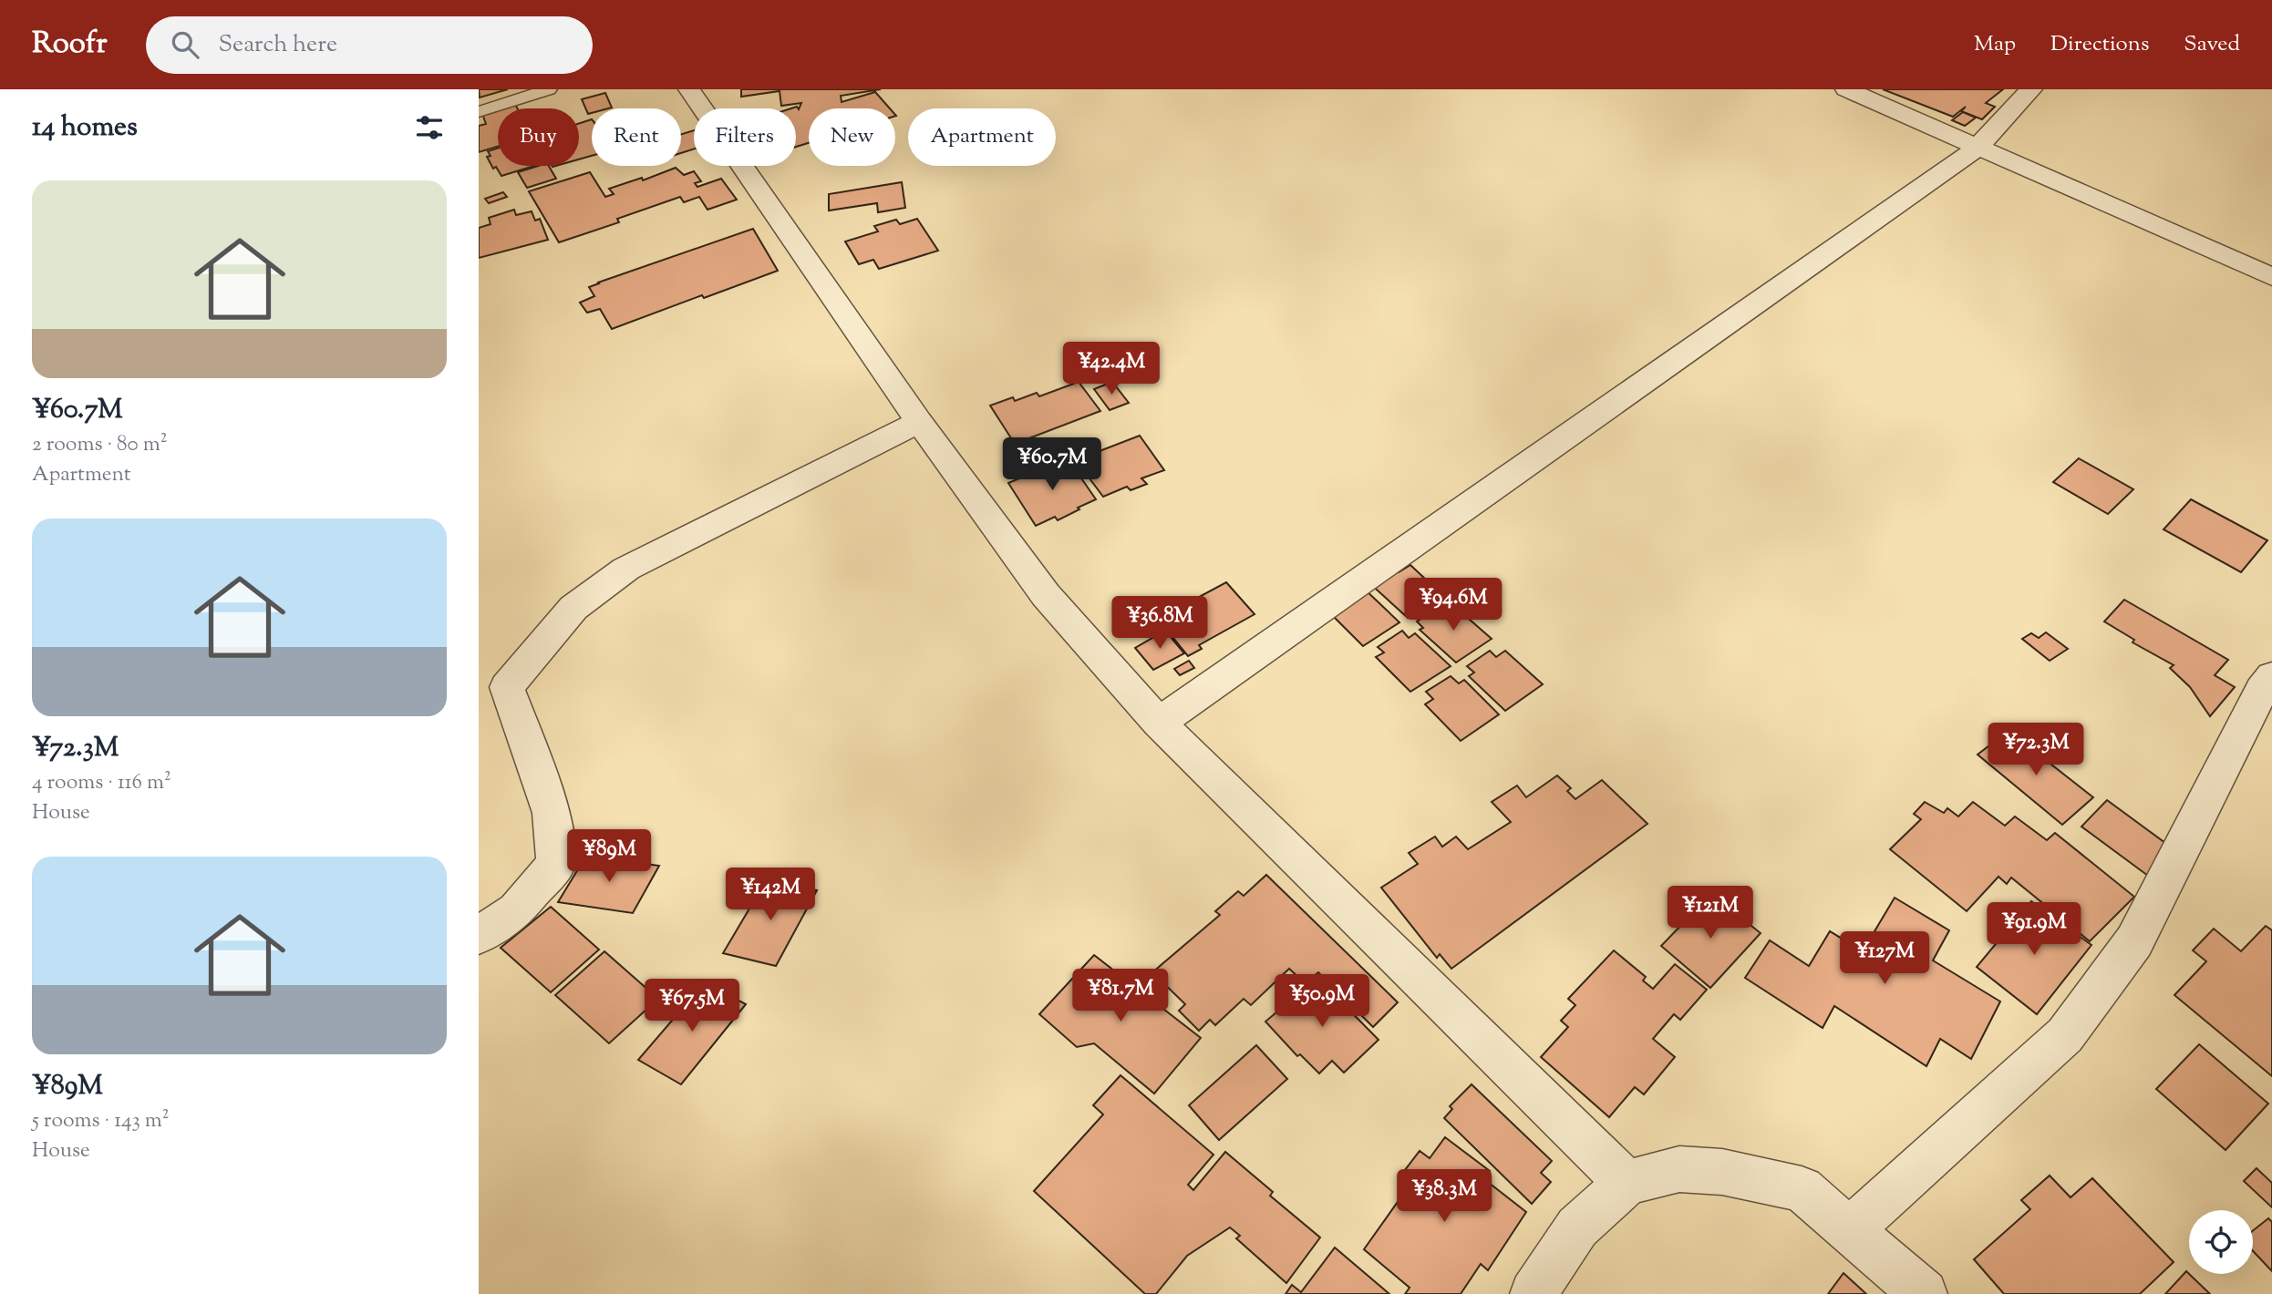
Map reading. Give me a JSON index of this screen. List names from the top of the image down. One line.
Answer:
{"page":{"header":"Roofr","search":"Search here","nav":["Map","Directions","Saved"],"heading":"14 homes","chip":["Buy","Rent","Filters","New","Apartment"],"list":[{"name":"¥60.7M","note":"2 rooms · 80 m² · Apartment"},{"name":"¥72.3M","note":"4 rooms · 116 m² · House"},{"name":"¥89M","note":"5 rooms · 143 m² · House"}],"price":["¥42.4M","¥60.7M","¥94.6M","¥36.8M","¥72.3M","¥89M","¥142M","¥121M","¥91.9M","¥127M","¥81.7M","¥50.9M","¥67.5M","¥38.3M"]}}
